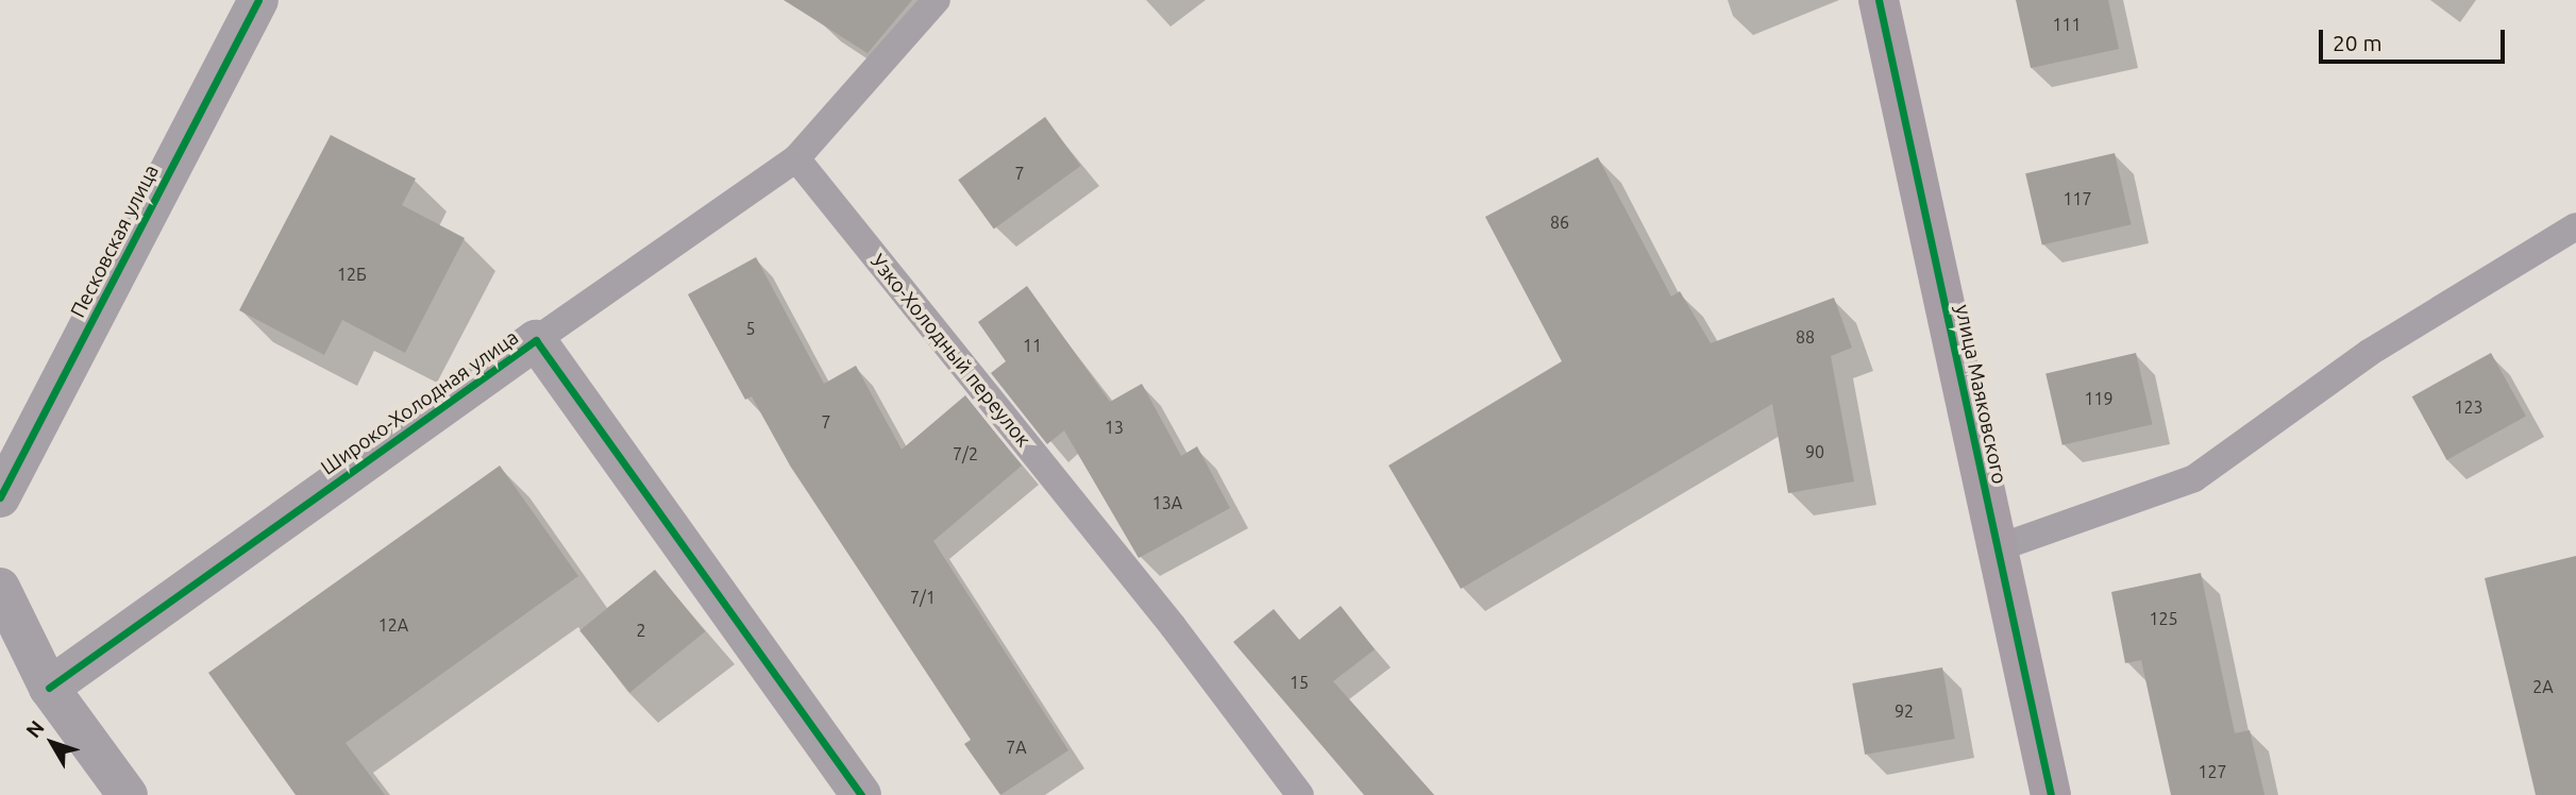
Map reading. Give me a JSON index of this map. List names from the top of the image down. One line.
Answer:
{"streets":{"street":["Песковская улица","улица Маяковского","Широко-Холодная улица"],"lane":["Узко-Холодный переулок"]},"house_numbers":["111","7","117","86","12Б","5","88","11","119","123","7","13","90","7/2","13А","7/1","125","12А","2","15","2А","92","7А","127"],"scale_bar":"20 m","north":"top left"}
